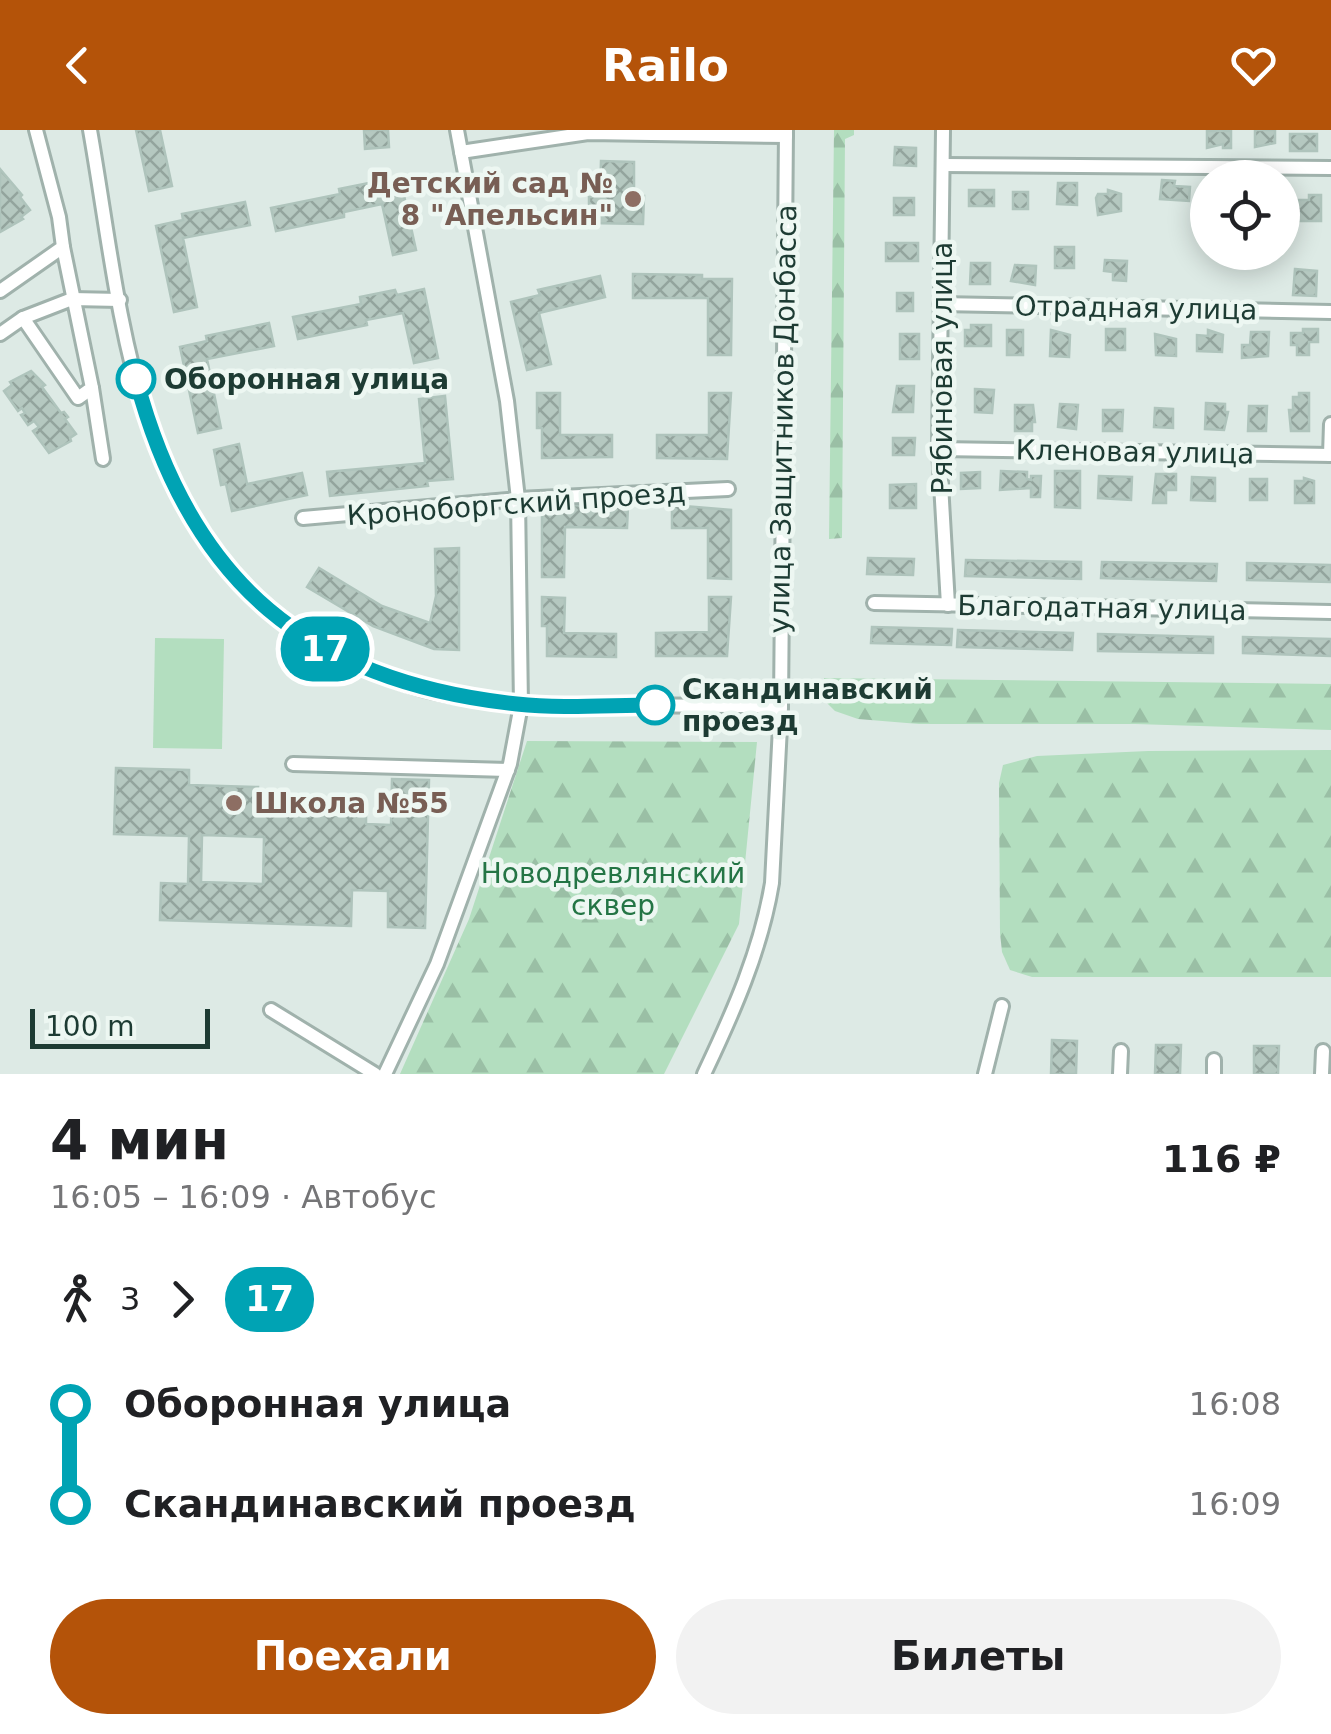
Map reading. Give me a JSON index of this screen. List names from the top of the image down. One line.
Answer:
{"streets":{"street":["Отрадная улица","Рябиновая улица","улица Защитников Донбасса","Кленовая улица","Кроноборгский проезд","Благодатная улица"]},"crossings":[["Отрадная улица","Рябиновая улица"],["Рябиновая улица","Кленовая улица"],["Рябиновая улица","Благодатная улица"]],"parks":["Новодревлянский сквер"],"places":["Детский сад № 8 \"Апельсин\"","Оборонная улица","Скандинавский проезд","Школа №55"],"lines":["bus line 17"],"scale_bar":"100 m","page":{"header":"Railo","on_map":"17","scale":"100 m","heading":["4 мин","16:05 – 16:09 · Автобус","116 ₽"],"legs":["3","17"],"list":[{"name":"Оборонная улица","value":"16:08"},{"name":"Скандинавский проезд","value":"16:09"}],"buttons":["Поехали","Билеты"]}}
